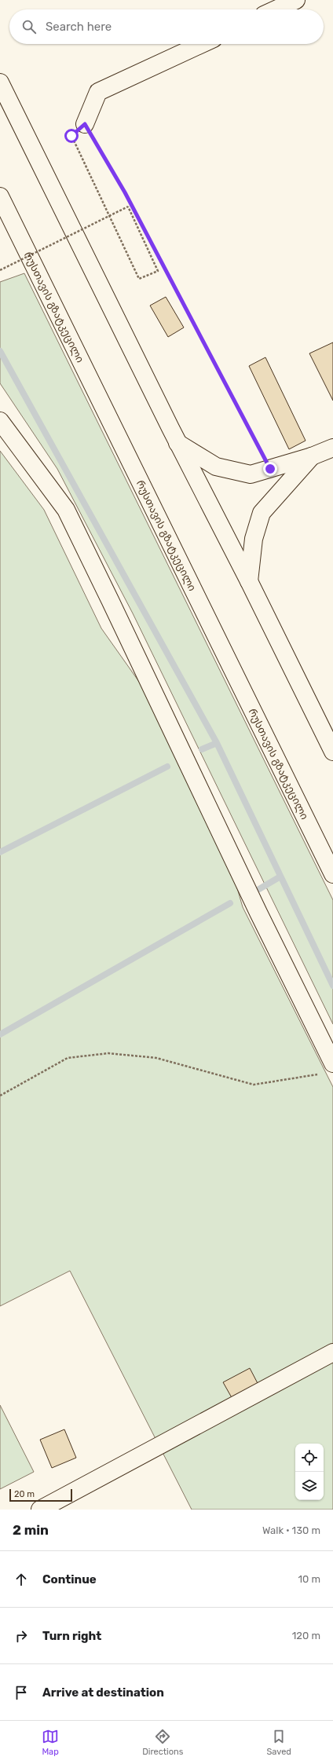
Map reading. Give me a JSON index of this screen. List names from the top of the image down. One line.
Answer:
{"streets":{"main road":["რუსთავის გზატკეცილი"]},"scale_bar":"20 m","page":{"search":"Search here","scale":"20 m","heading":["2 min","Walk · 130 m"],"list":[["Continue","10 m"],["Turn right","120 m"],"Arrive at destination"],"nav":["Map","Directions","Saved"]}}
